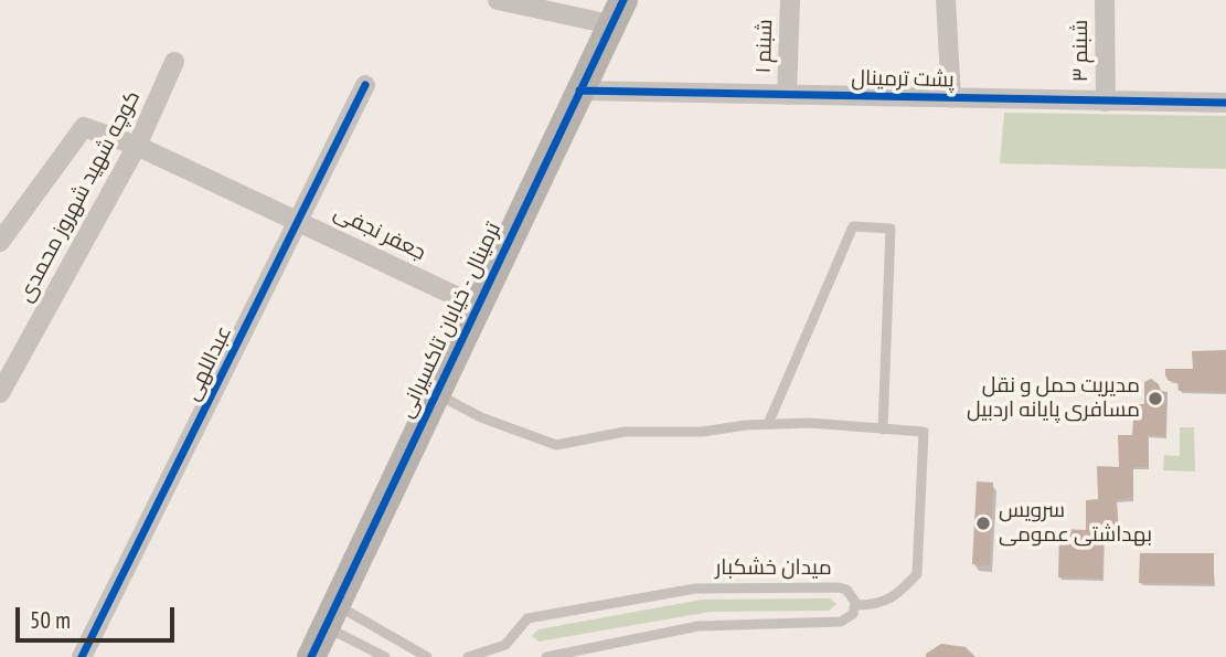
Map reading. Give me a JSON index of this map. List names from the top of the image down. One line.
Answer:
{"streets":{"street":["شبنم ۱","شبنم ۳","پشت ترمینال","کوچه شهید شهروز محمدی","جعفر نجفی","ترمینال - خیابان تاکسیرانی","عبداللهی"],"lane":["میدان خشکبار"]},"crossings":[["شبنم ۱","پشت ترمینال"],["شبنم ۳","پشت ترمینال"],["پشت ترمینال","ترمینال - خیابان تاکسیرانی"],["کوچه شهید شهروز محمدی","جعفر نجفی"],["جعفر نجفی","ترمینال - خیابان تاکسیرانی"],["جعفر نجفی","عبداللهی"]],"places":["مدیریت حمل و نقل مسافری پایانه اردبیل","سرویس بهداشتی عمومی"],"scale_bar":"50 m"}
